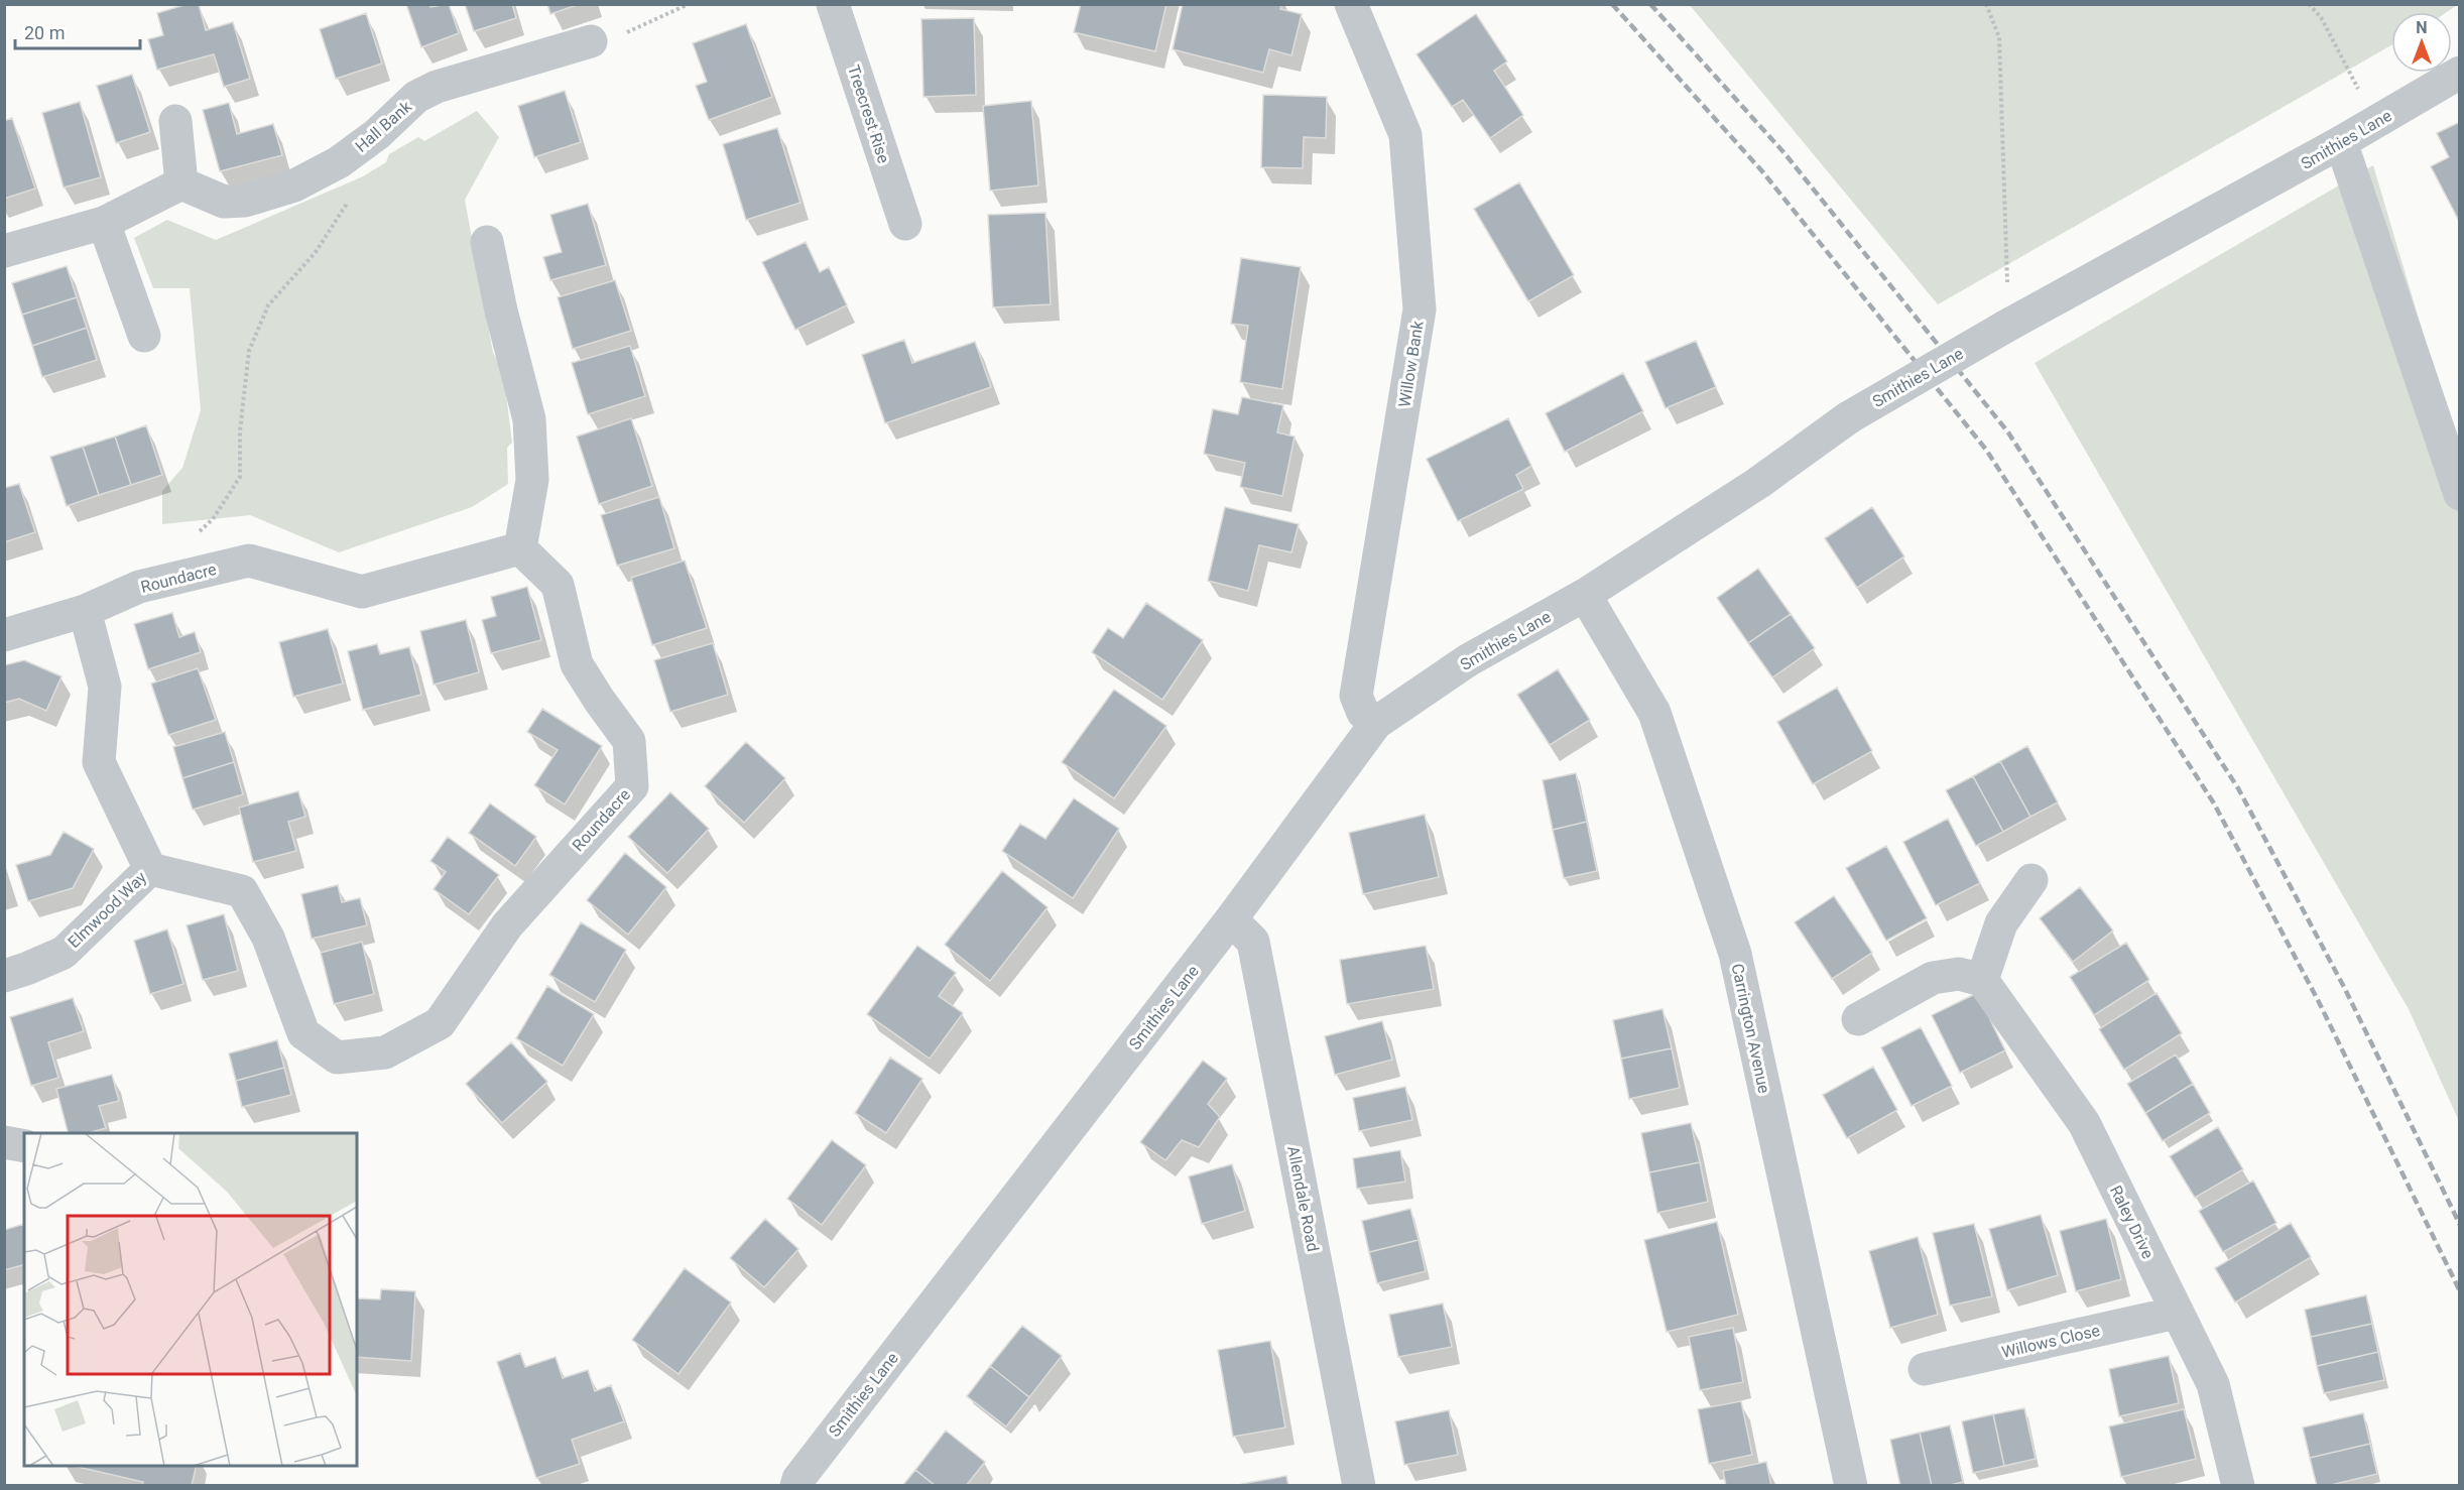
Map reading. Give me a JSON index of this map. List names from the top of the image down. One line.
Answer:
{"streets":{"street":["Treecrest Rise","Hall Bank","Smithies Lane","Willow Bank","Roundacre","Elmwood Way","Carrington Avenue","Allendale Road","Raley Drive","Willows Close"]},"crossings":[["Smithies Lane","Willow Bank"],["Smithies Lane","Carrington Avenue"],["Smithies Lane","Allendale Road"],["Roundacre","Elmwood Way"],["Raley Drive","Willows Close"]],"scale_bar":"20 m","north":"top"}
